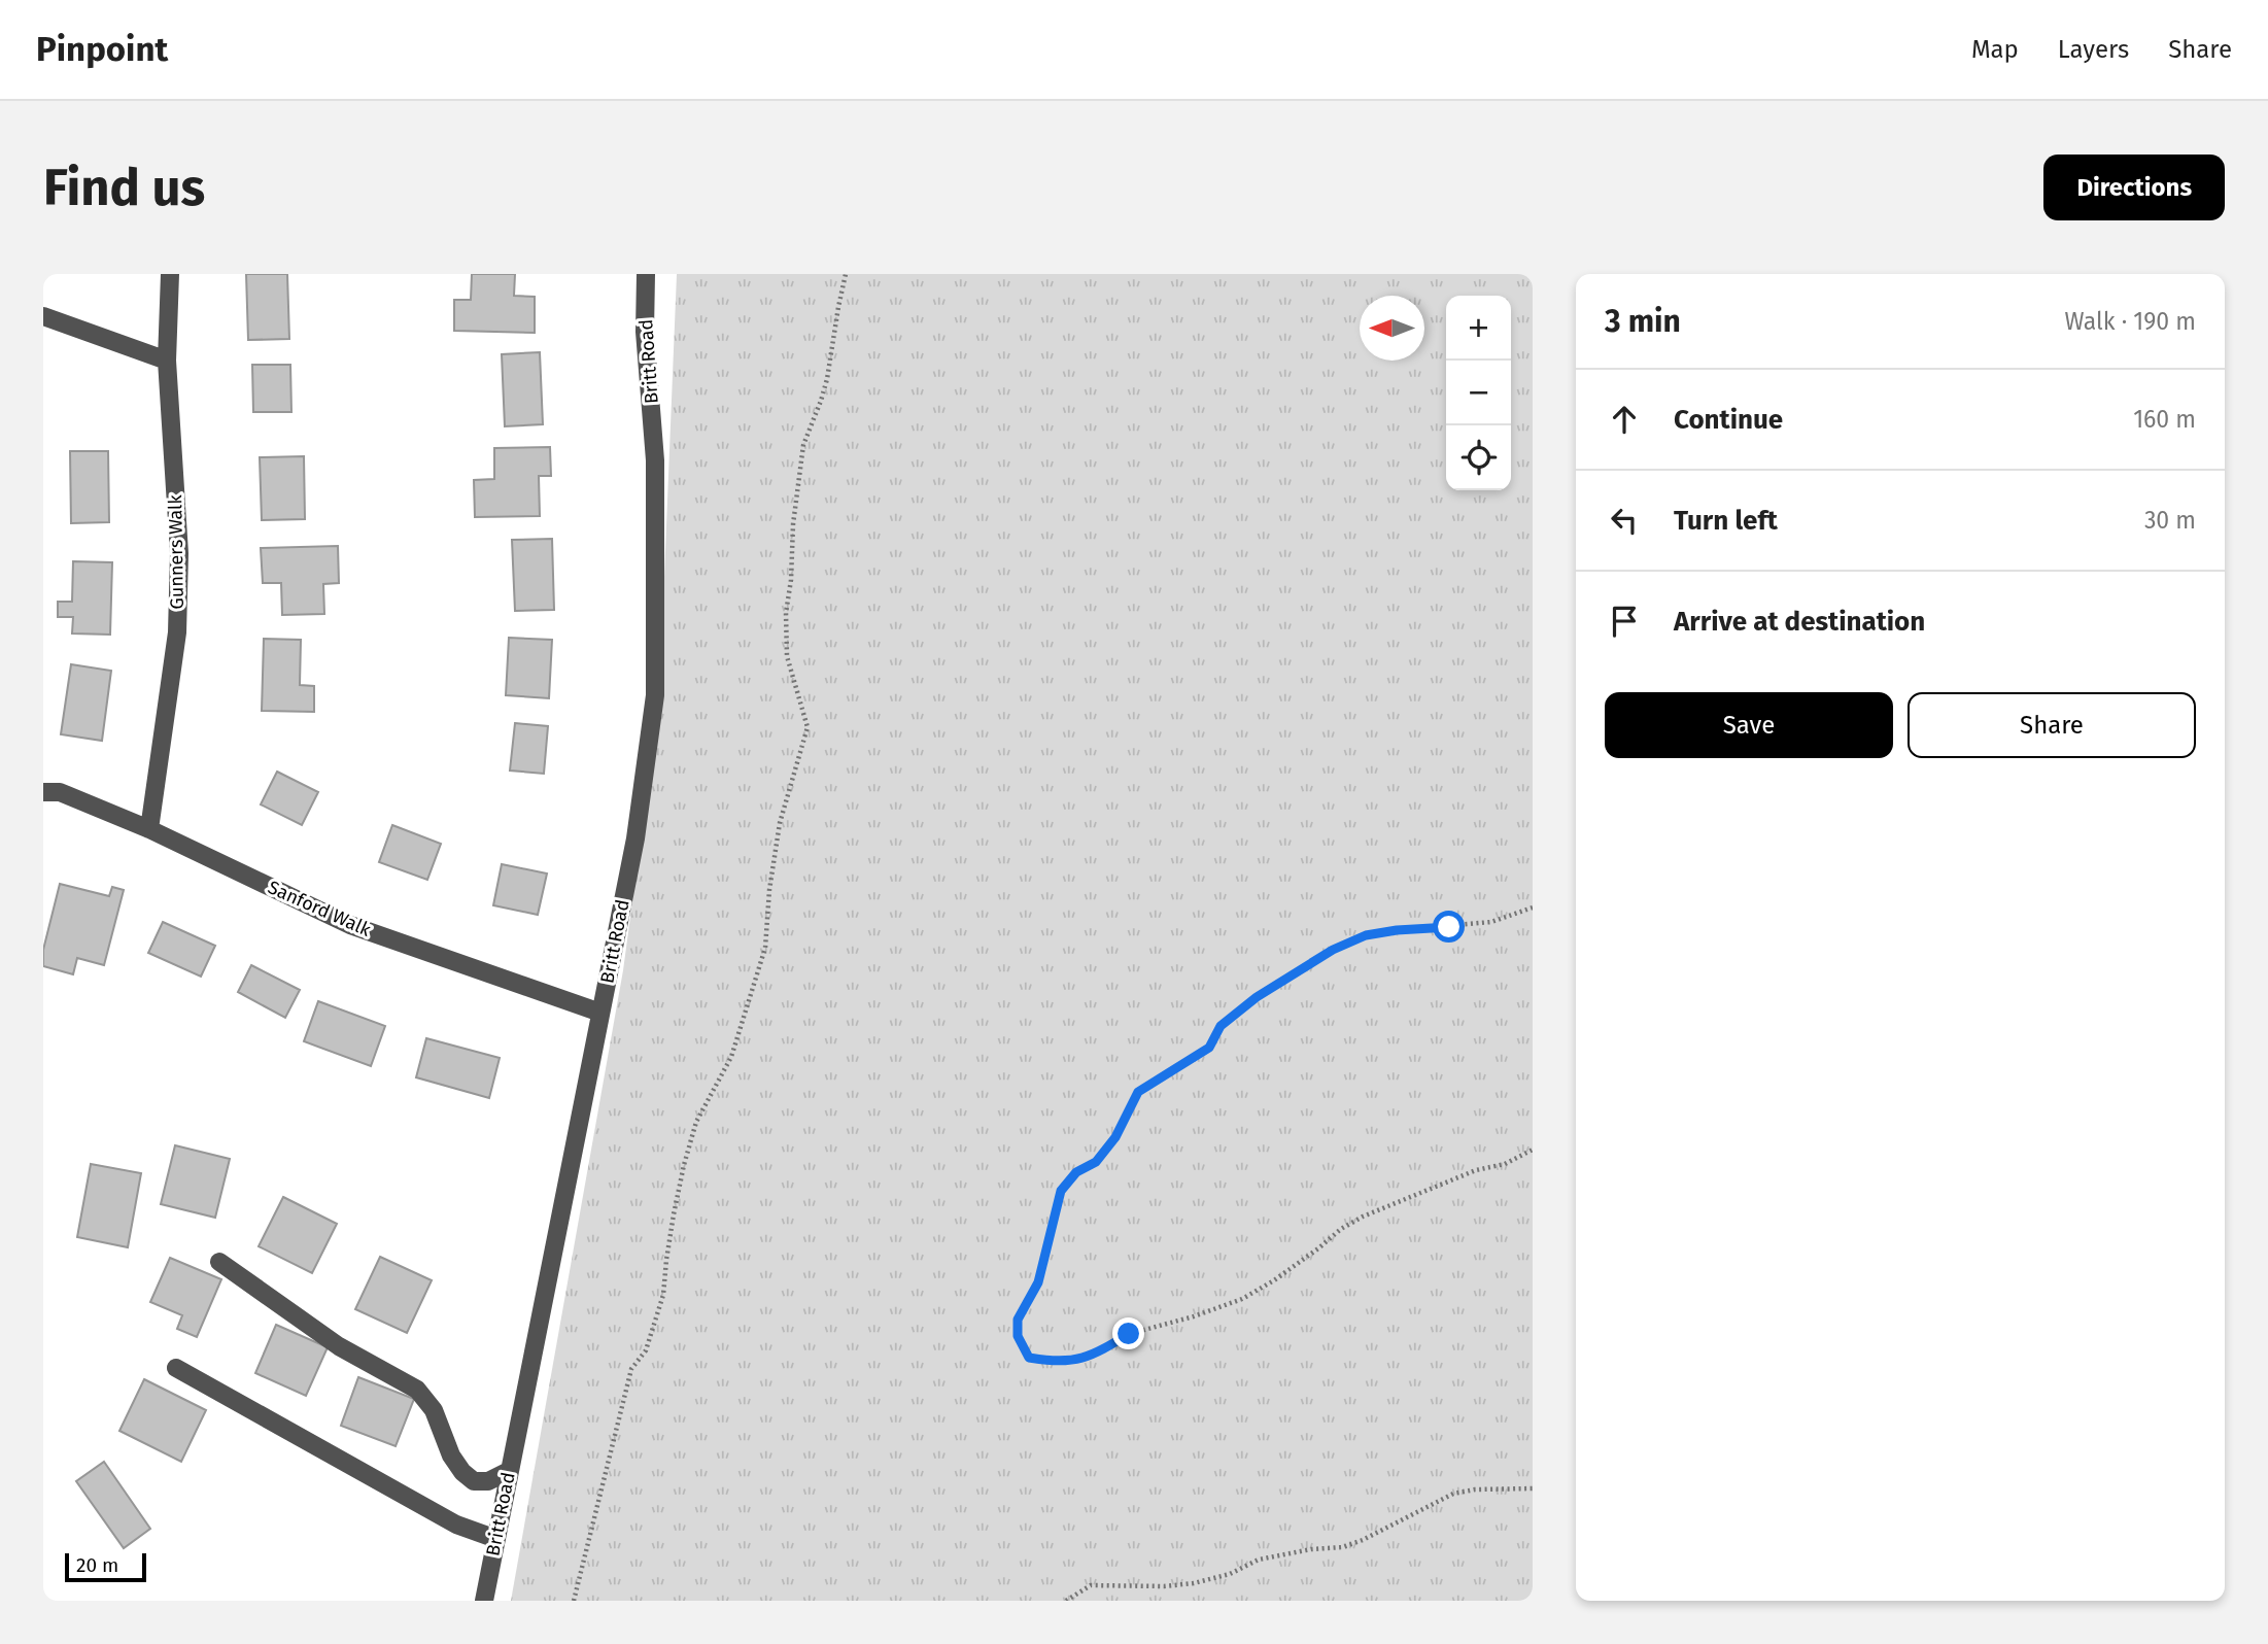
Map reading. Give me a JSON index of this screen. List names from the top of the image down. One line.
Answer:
{"streets":{"street":["Britt Road","Gunners Walk","Sanford Walk"]},"crossings":[["Britt Road","Sanford Walk"],["Gunners Walk","Sanford Walk"]],"scale_bar":"20 m","north":"left","page":{"header":"Pinpoint","nav":["Map","Layers","Share"],"buttons":["Directions",["Save","Share"]],"title":"Find us","heading":["3 min","Walk · 190 m"],"map_buttons":["+","−"],"list":[["Continue","160 m"],["Turn left","30 m"],"Arrive at destination"],"scale":"20 m"}}
